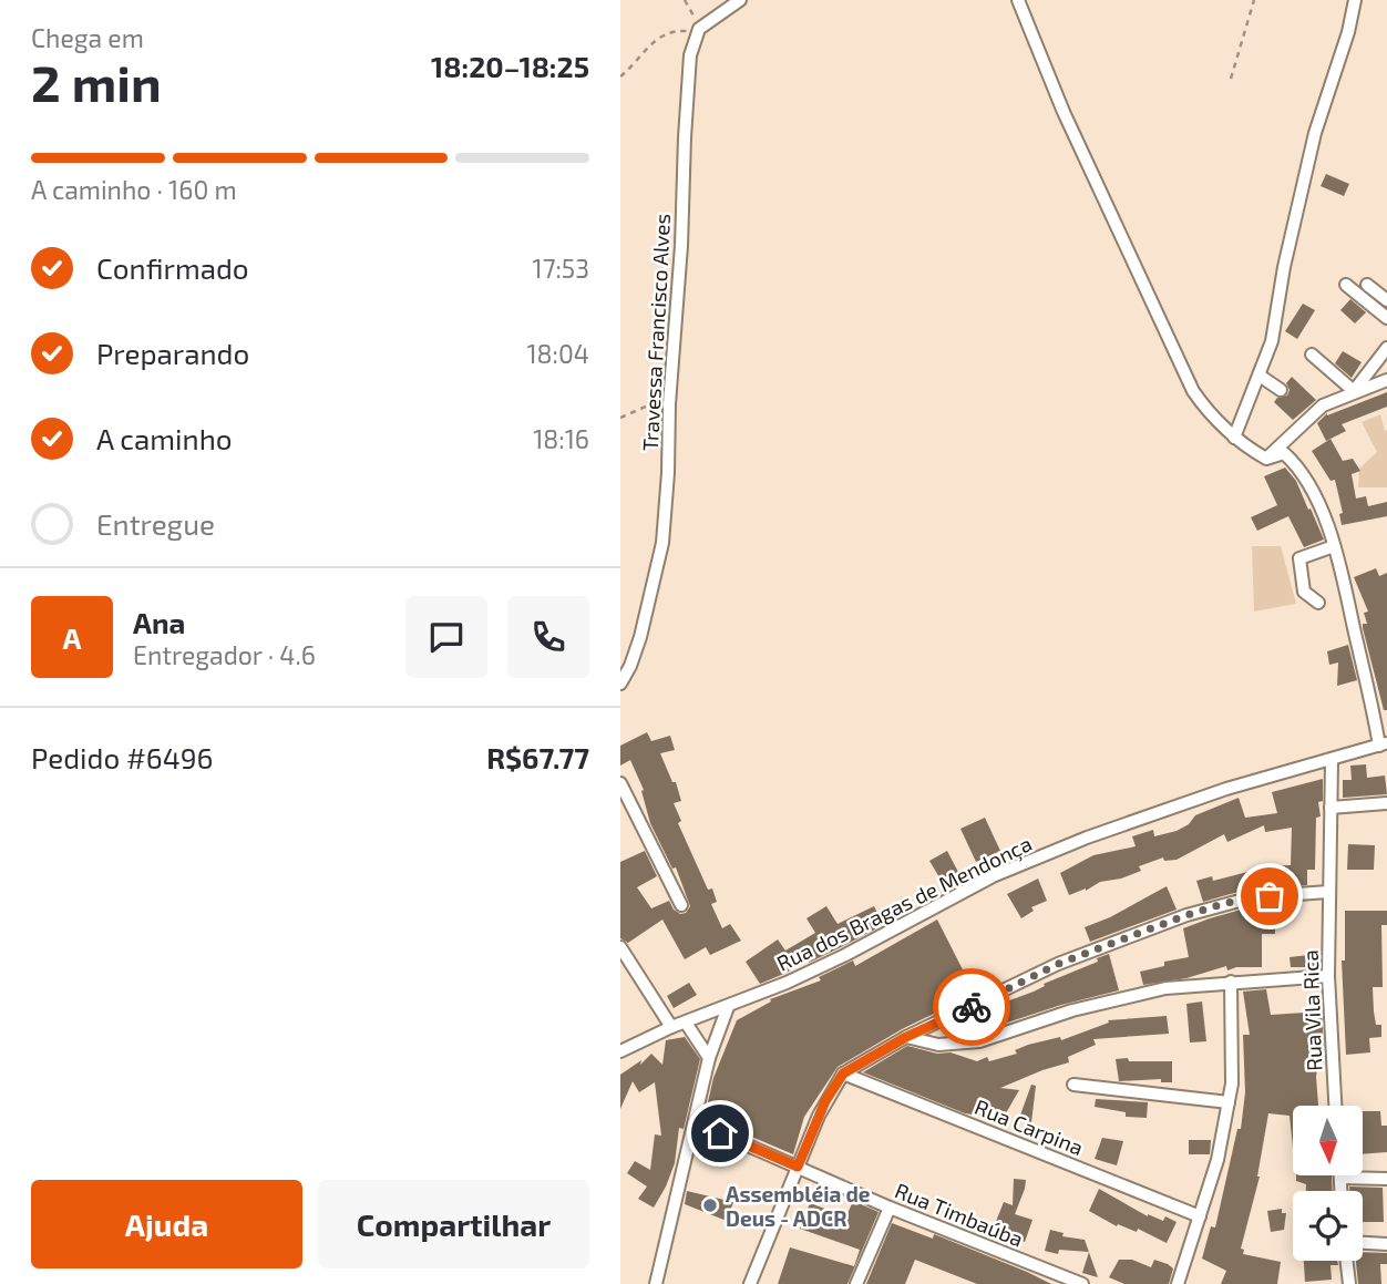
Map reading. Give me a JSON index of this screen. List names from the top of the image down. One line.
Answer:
{"streets":{"street":["Travessa Francisco Alves","Rua dos Bragas de Mendonça","Rua Vila Rica","Rua Carpina","Rua Timbaúba"]},"crossings":[["Rua dos Bragas de Mendonça","Rua Vila Rica"]],"places":["Assembléia de Deus - ADCR"],"north":"bottom","page":{"heading":["2 min","Chega em","18:20–18:25"],"panel":["Ana","Entregador · 4.6","Pedido #6496","R$67.77"],"bar":"A caminho · 160 m","list":[["Confirmado","17:53"],["Preparando","18:04"],["A caminho","18:16"],"Entregue"],"round":"A","buttons":["Ajuda","Compartilhar"]}}
